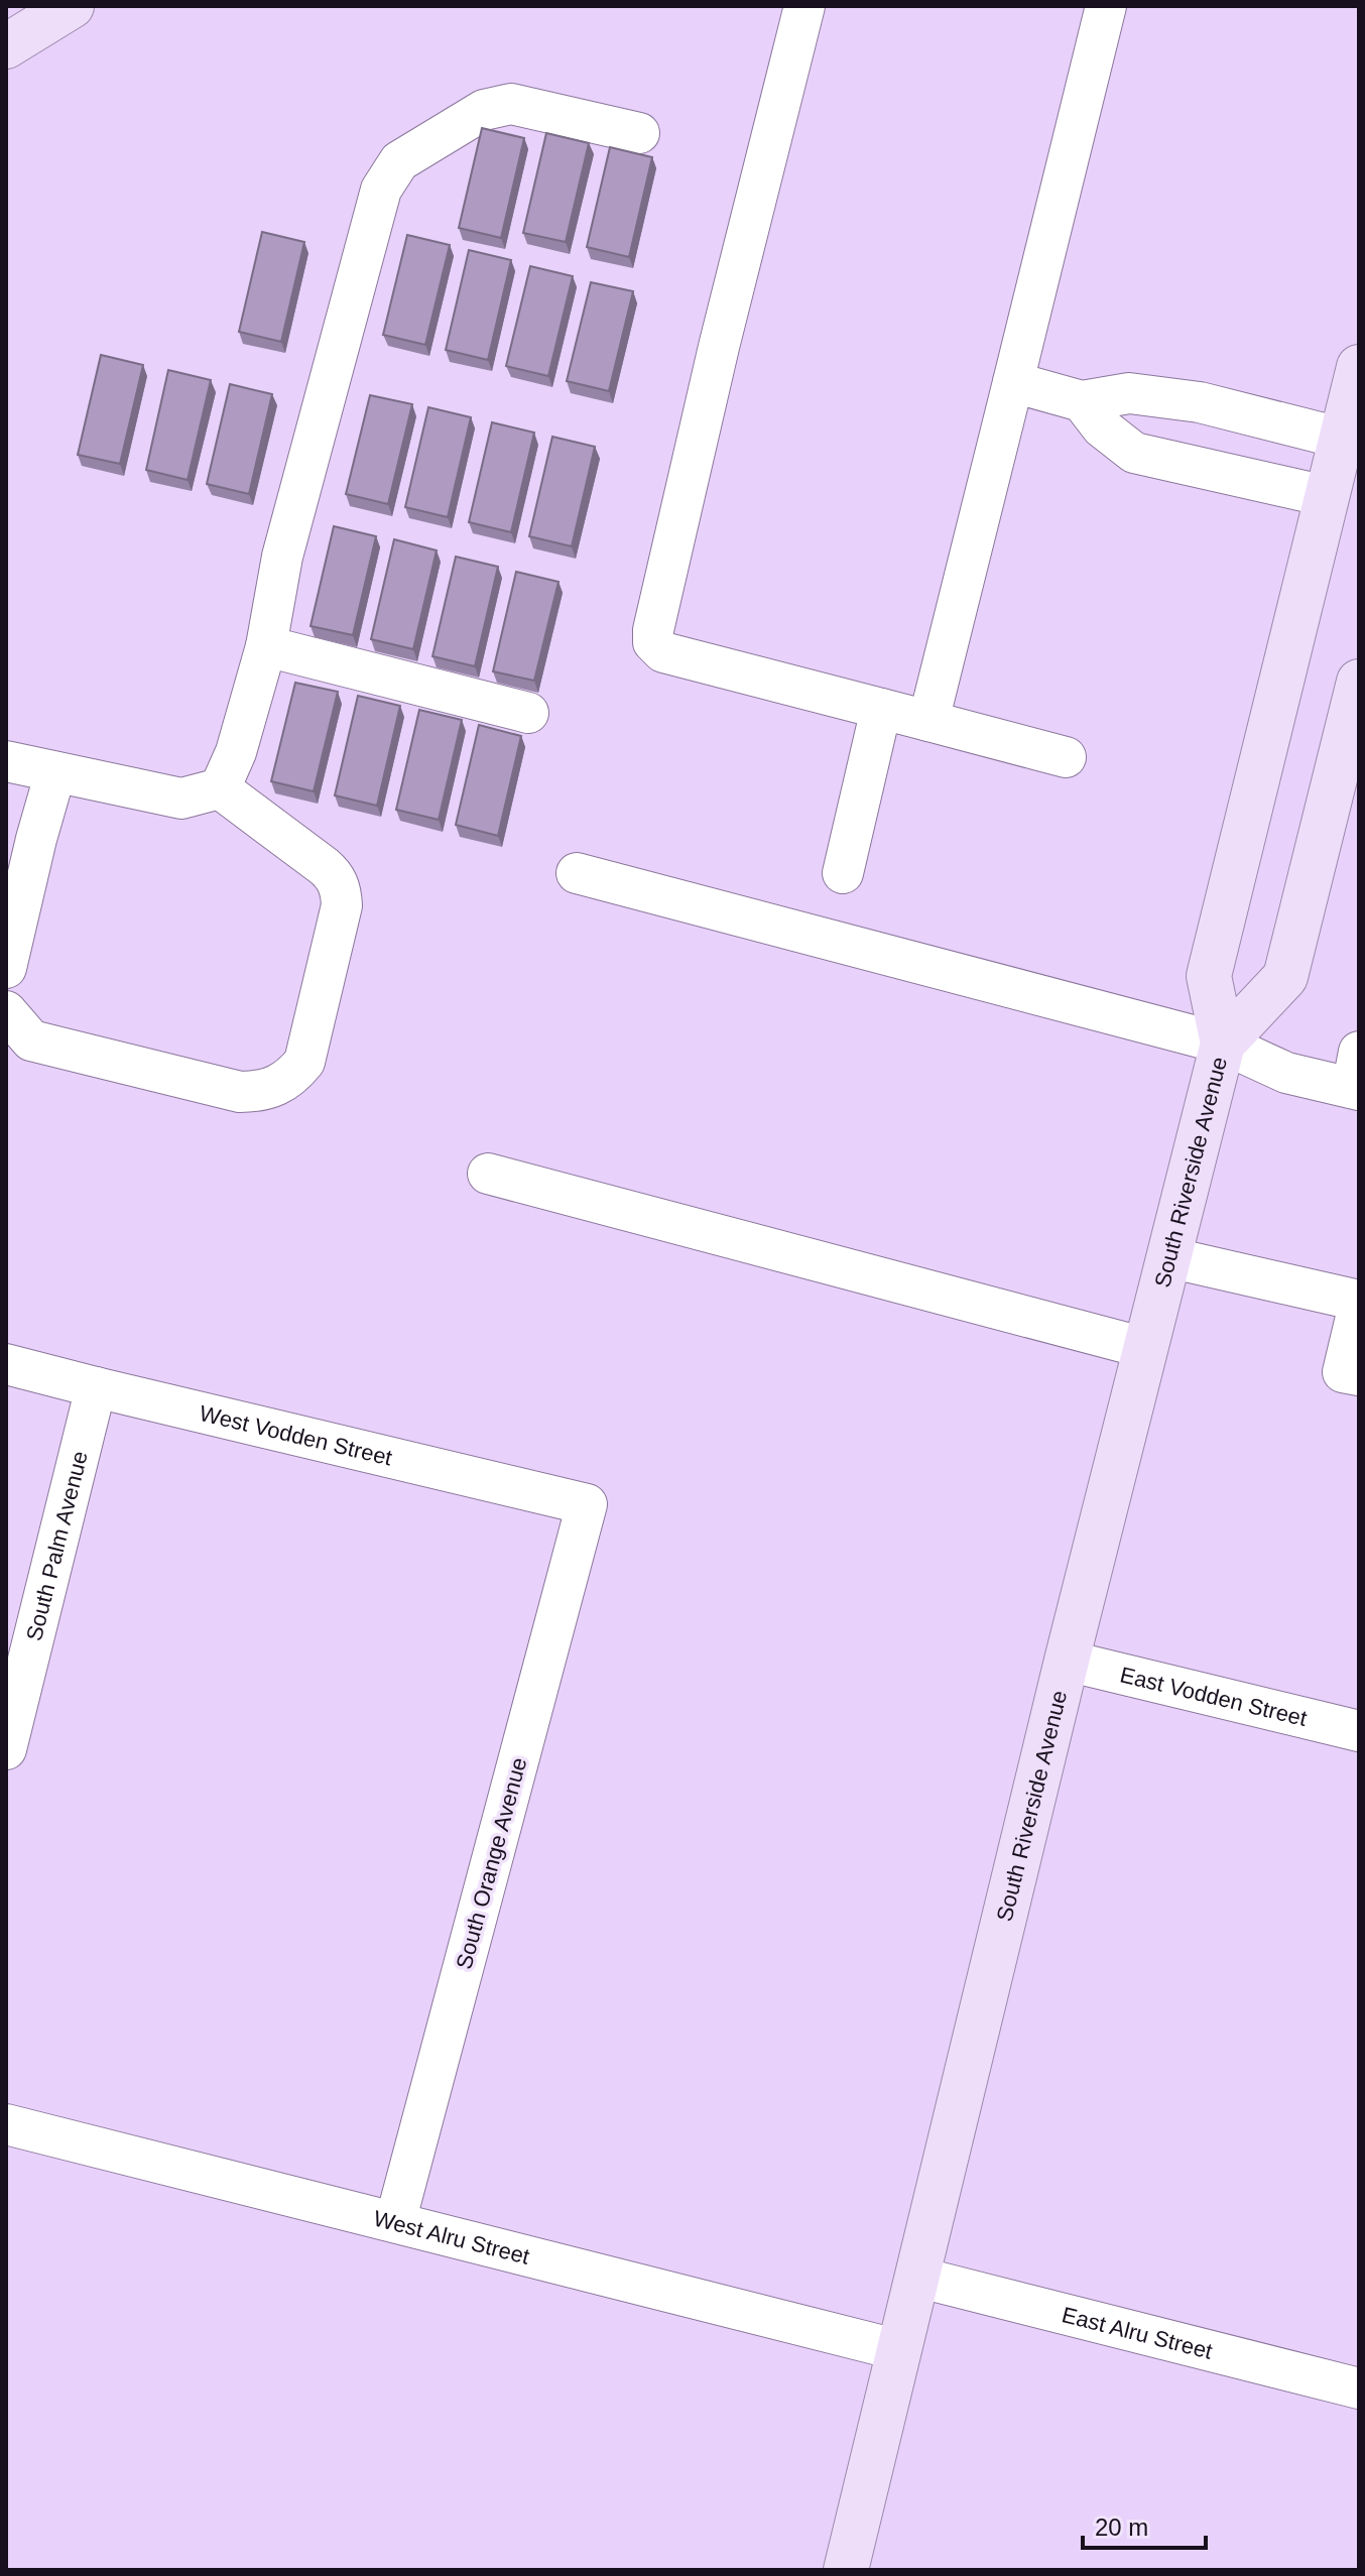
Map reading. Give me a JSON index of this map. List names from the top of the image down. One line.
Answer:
{"streets":{"main road":["South Riverside Avenue"],"street":["West Vodden Street","South Palm Avenue","East Vodden Street","South Orange Avenue","West Alru Street","East Alru Street"]},"crossings":[["South Riverside Avenue","East Vodden Street"],["South Riverside Avenue","West Alru Street"],["South Riverside Avenue","East Alru Street"],["West Vodden Street","South Palm Avenue"],["West Vodden Street","South Orange Avenue"],["South Orange Avenue","West Alru Street"]],"scale_bar":"20 m"}
